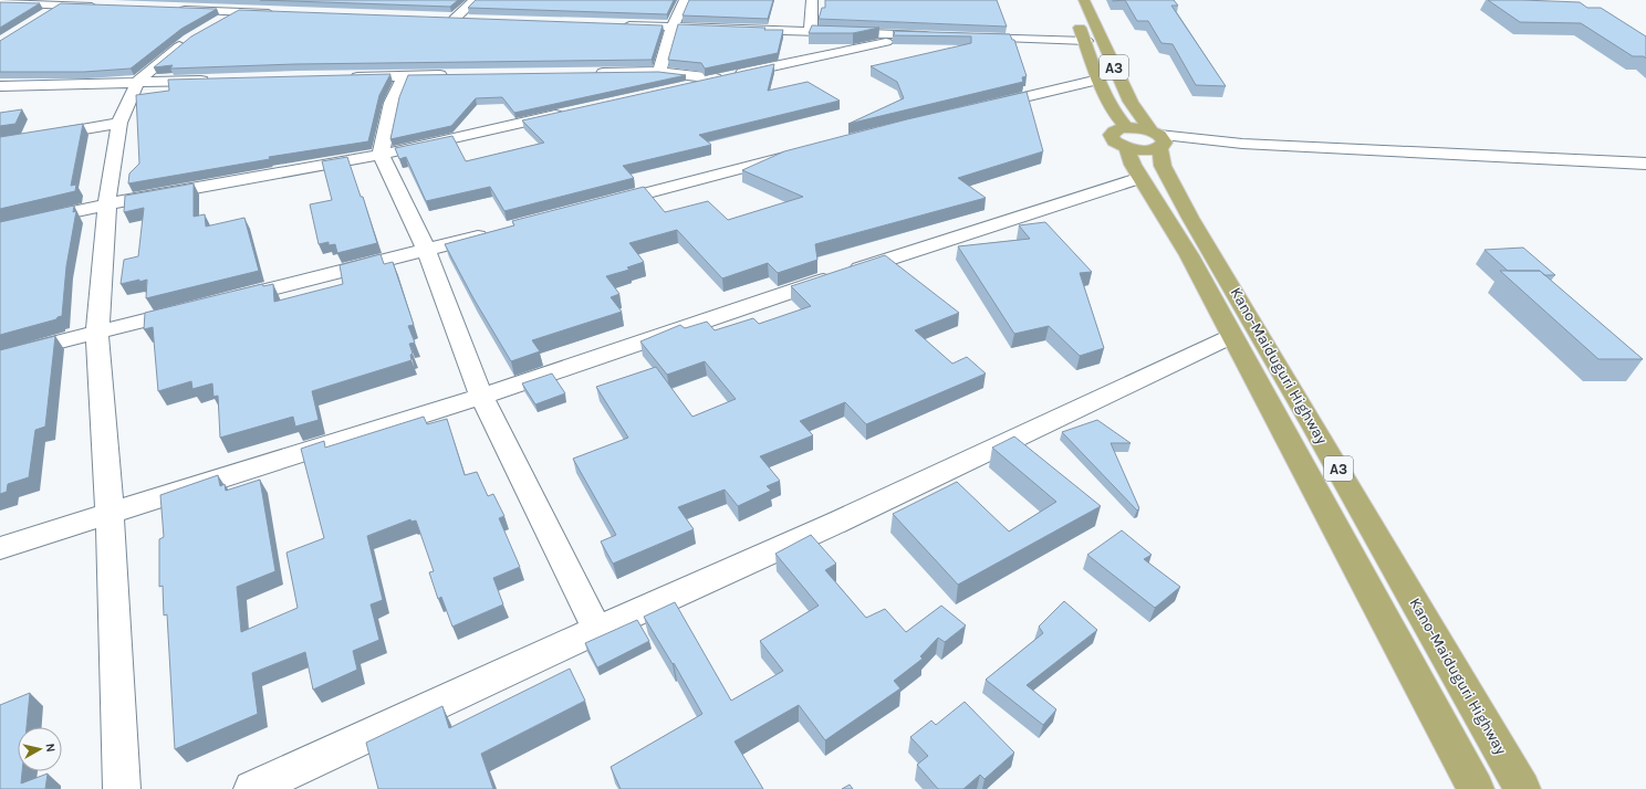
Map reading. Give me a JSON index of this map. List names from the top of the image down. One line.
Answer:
{"streets":{"highway":["A3","Kano-Maiduguri Highway"]},"north":"right"}
